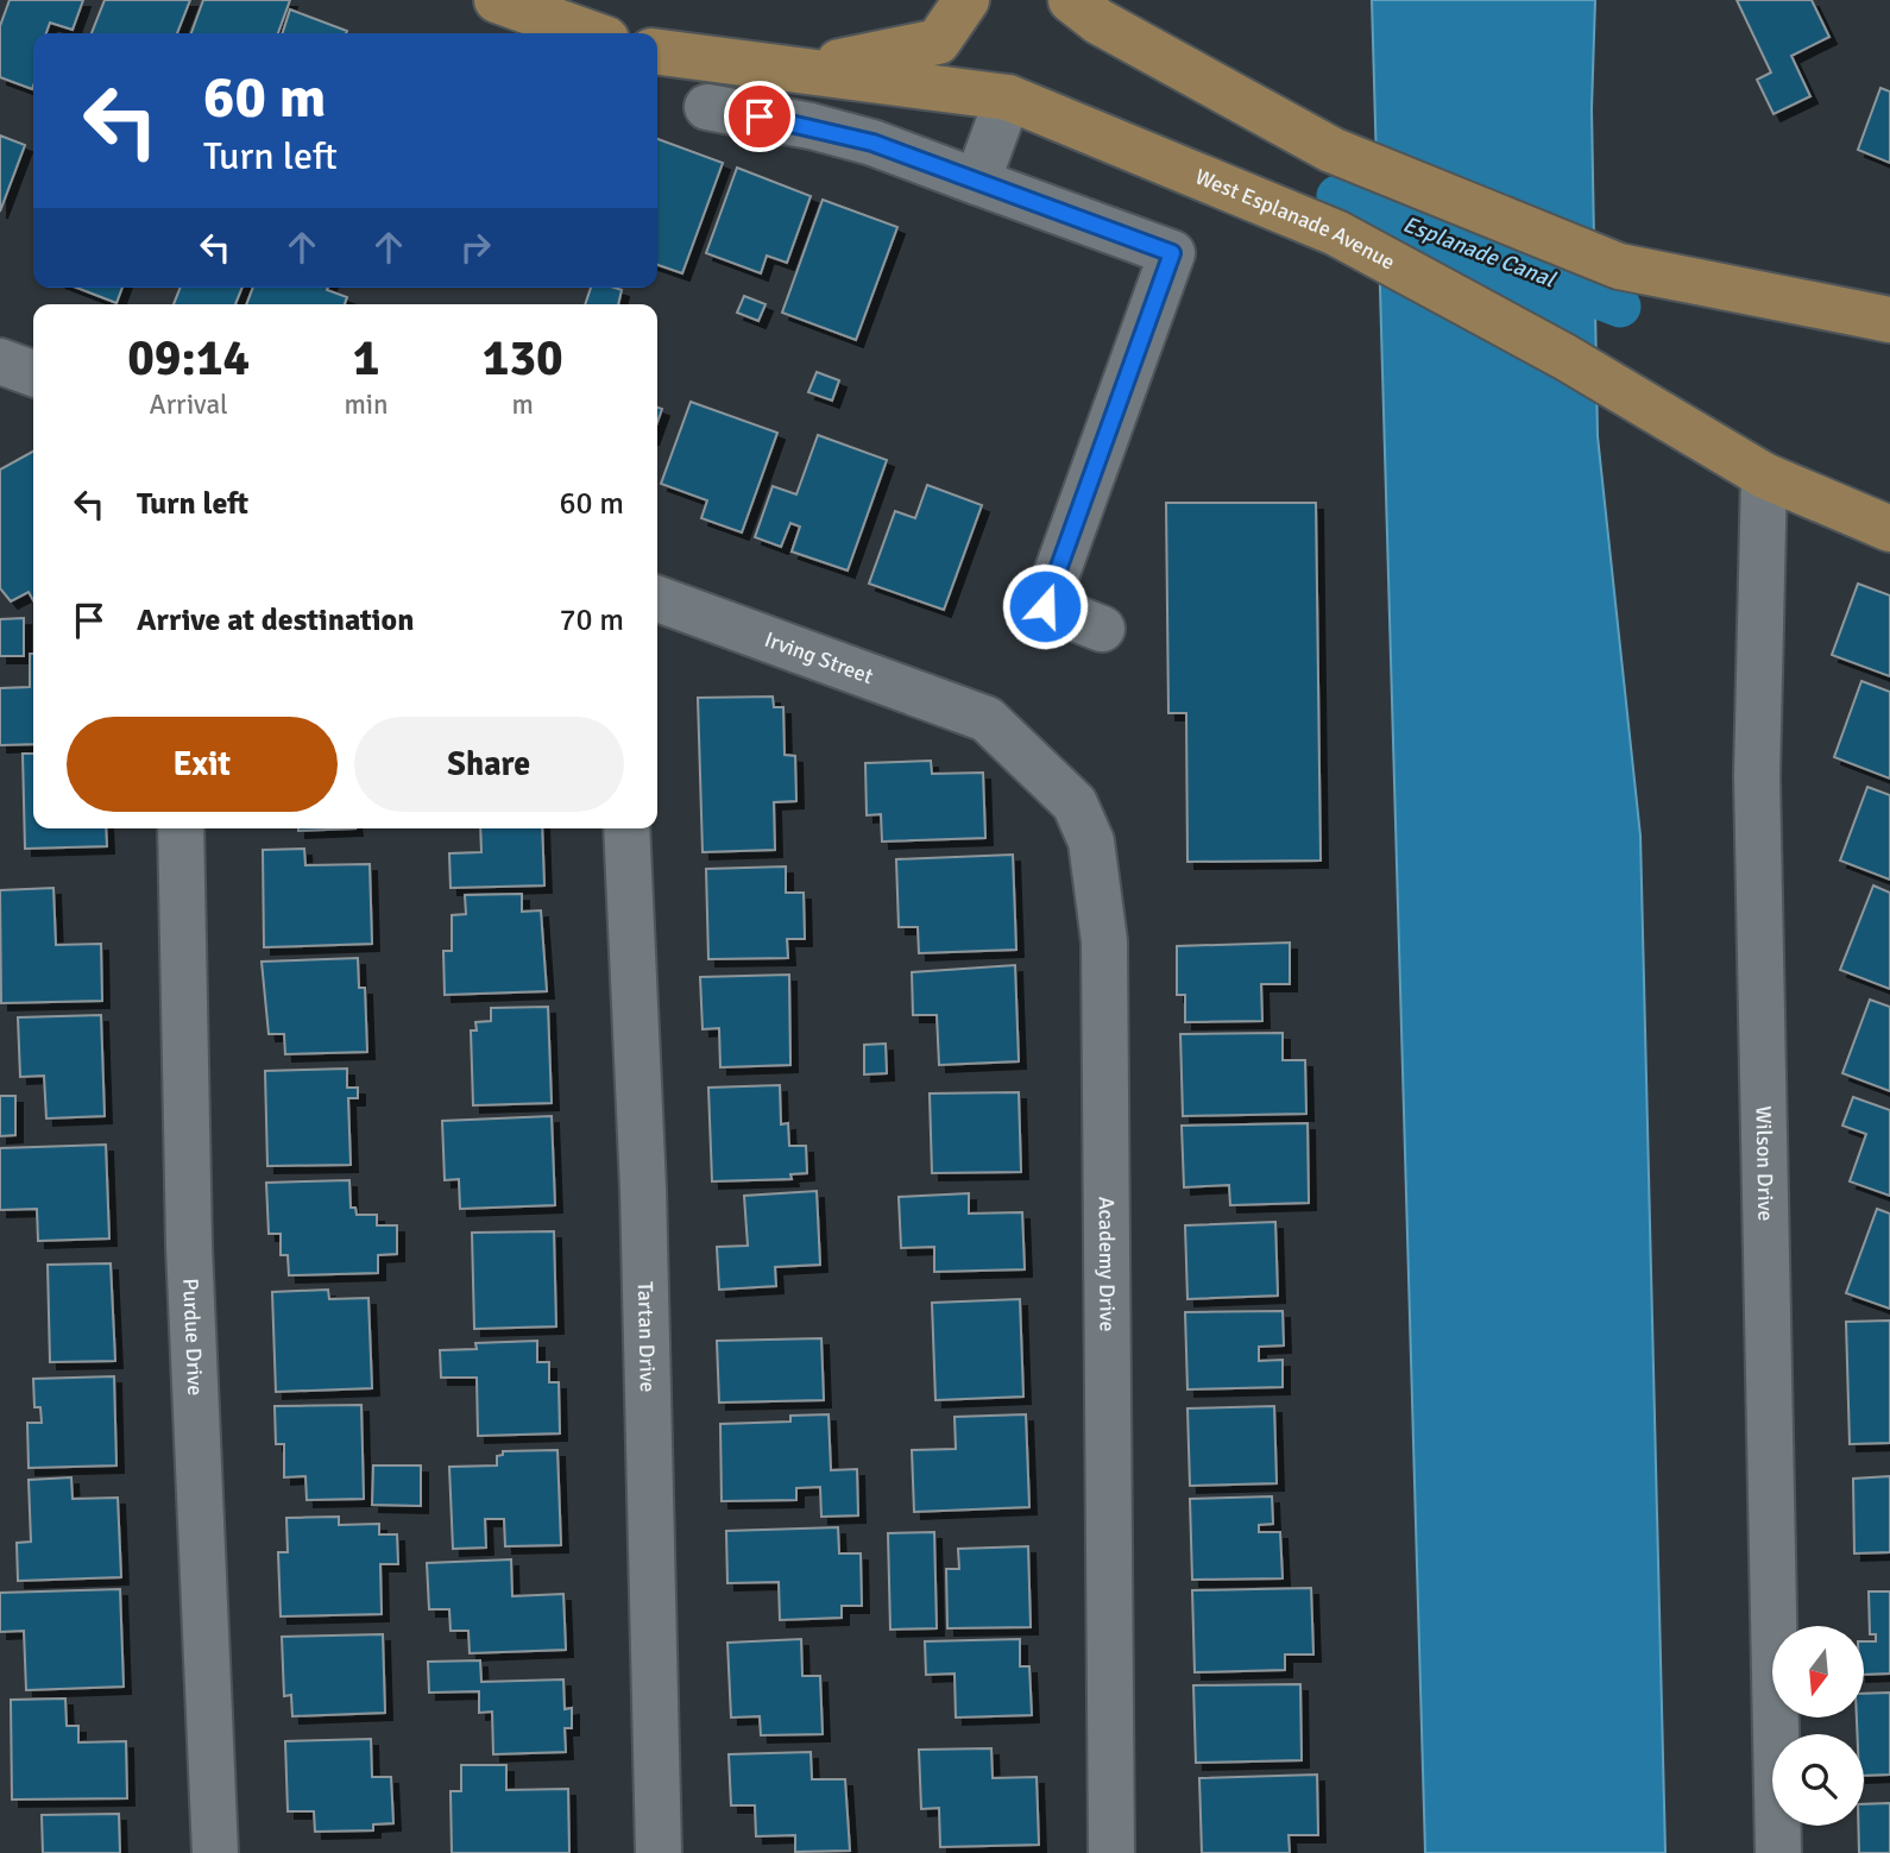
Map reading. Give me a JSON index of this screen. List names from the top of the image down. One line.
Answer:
{"streets":{"main road":["West Esplanade Avenue"],"street":["Irving Street","Wilson Drive","Academy Drive","Purdue Drive","Tartan Drive"]},"crossings":[["West Esplanade Avenue","Wilson Drive"],["Irving Street","Academy Drive"]],"water":["Esplanade Canal"],"north":"bottom","page":{"turn":["60 m","Turn left"],"eta":["09:14","Arrival","1","min","130","m"],"list":[{"name":"Turn left","value":"60 m"},{"name":"Arrive at destination","value":"70 m"}],"buttons":["Exit","Share"]}}
